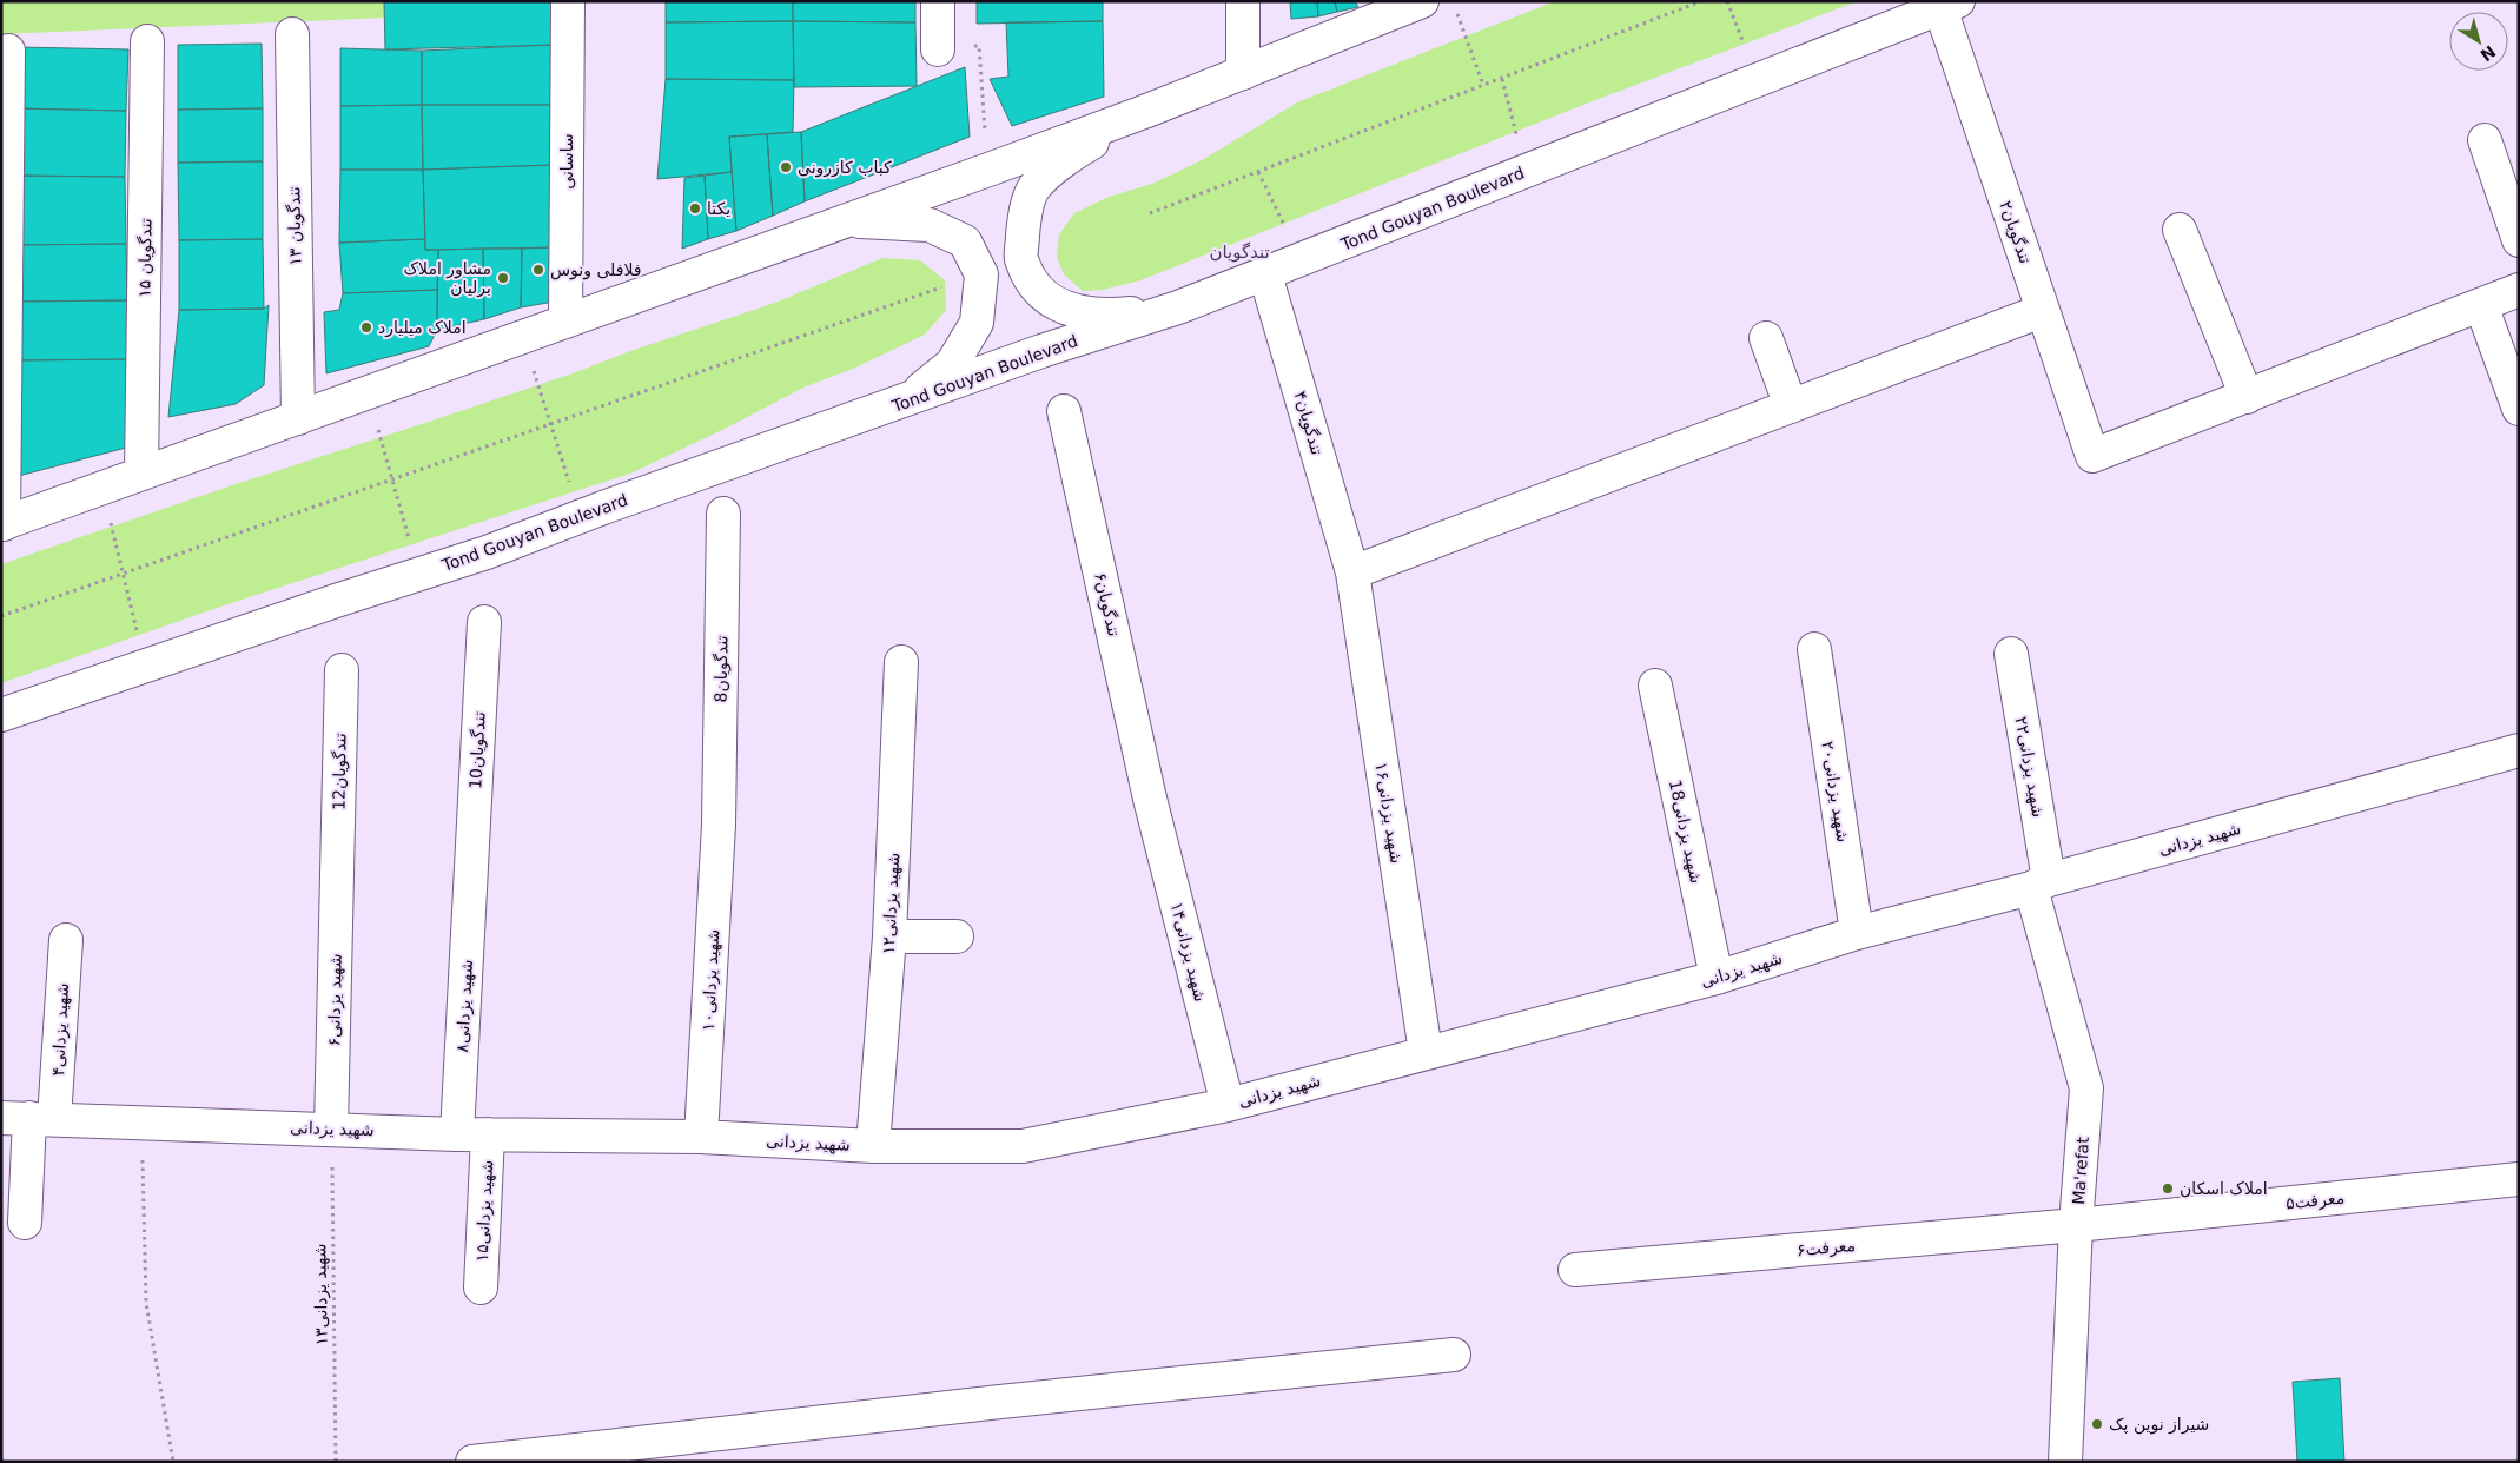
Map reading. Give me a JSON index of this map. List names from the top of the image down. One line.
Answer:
{"streets":{"street":["ساسانی","Tond Gouyan Boulevard","۱۳ تندگویان","تندگویان۲","۱۵ تندگویان","تندگویان۴","۶تندگویان","8تندگویان","10تندگویان","شهید یزدانی۲۲","12تندگویان","شهید یزدانی۲۰","شهید یزدانی۱۶","شهید یزدانی18","شهید یزدانی","شهید یزدانی۱۲","شهید یزدانی۱۴","شهید یزدانی۱۰","شهید یزدانی۶","شهید یزدانی۸","شهید یزدانی۴","Ma'refat","معرفت۵","شهید یزدانی۱۵","معرفت۶"],"path":["شهید یزدانی۱۳"]},"crossings":[["Tond Gouyan Boulevard","تندگویان۲"],["Tond Gouyan Boulevard","تندگویان۴"],["تندگویان۴","شهید یزدانی۱۶"],["۶تندگویان","شهید یزدانی۱۴"],["8تندگویان","شهید یزدانی۱۰"],["10تندگویان","شهید یزدانی۸"],["شهید یزدانی۲۲","شهید یزدانی"],["شهید یزدانی۲۲","Ma'refat"],["12تندگویان","شهید یزدانی۶"],["شهید یزدانی۲۰","شهید یزدانی"],["شهید یزدانی۱۶","شهید یزدانی"],["شهید یزدانی18","شهید یزدانی"],["شهید یزدانی","شهید یزدانی۱۲"],["شهید یزدانی","شهید یزدانی۱۴"],["شهید یزدانی","شهید یزدانی۱۰"],["شهید یزدانی","شهید یزدانی۶"],["شهید یزدانی","شهید یزدانی۸"],["شهید یزدانی","شهید یزدانی۴"],["شهید یزدانی","Ma'refat"],["شهید یزدانی","شهید یزدانی۱۵"],["شهید یزدانی","شهید یزدانی۱۳"],["شهید یزدانی۶","شهید یزدانی۱۳"],["شهید یزدانی۸","شهید یزدانی۱۵"],["Ma'refat","معرفت۵"],["Ma'refat","معرفت۶"],["معرفت۵","معرفت۶"]],"districts":["تندگویان"],"places":["کباب کازرونی","یکتا","فلافلی ونوس","مشاور املاک برلیان","املاک میلیارد","املاک اسکان","شیراز نوین پک"],"north":"bottom right"}
